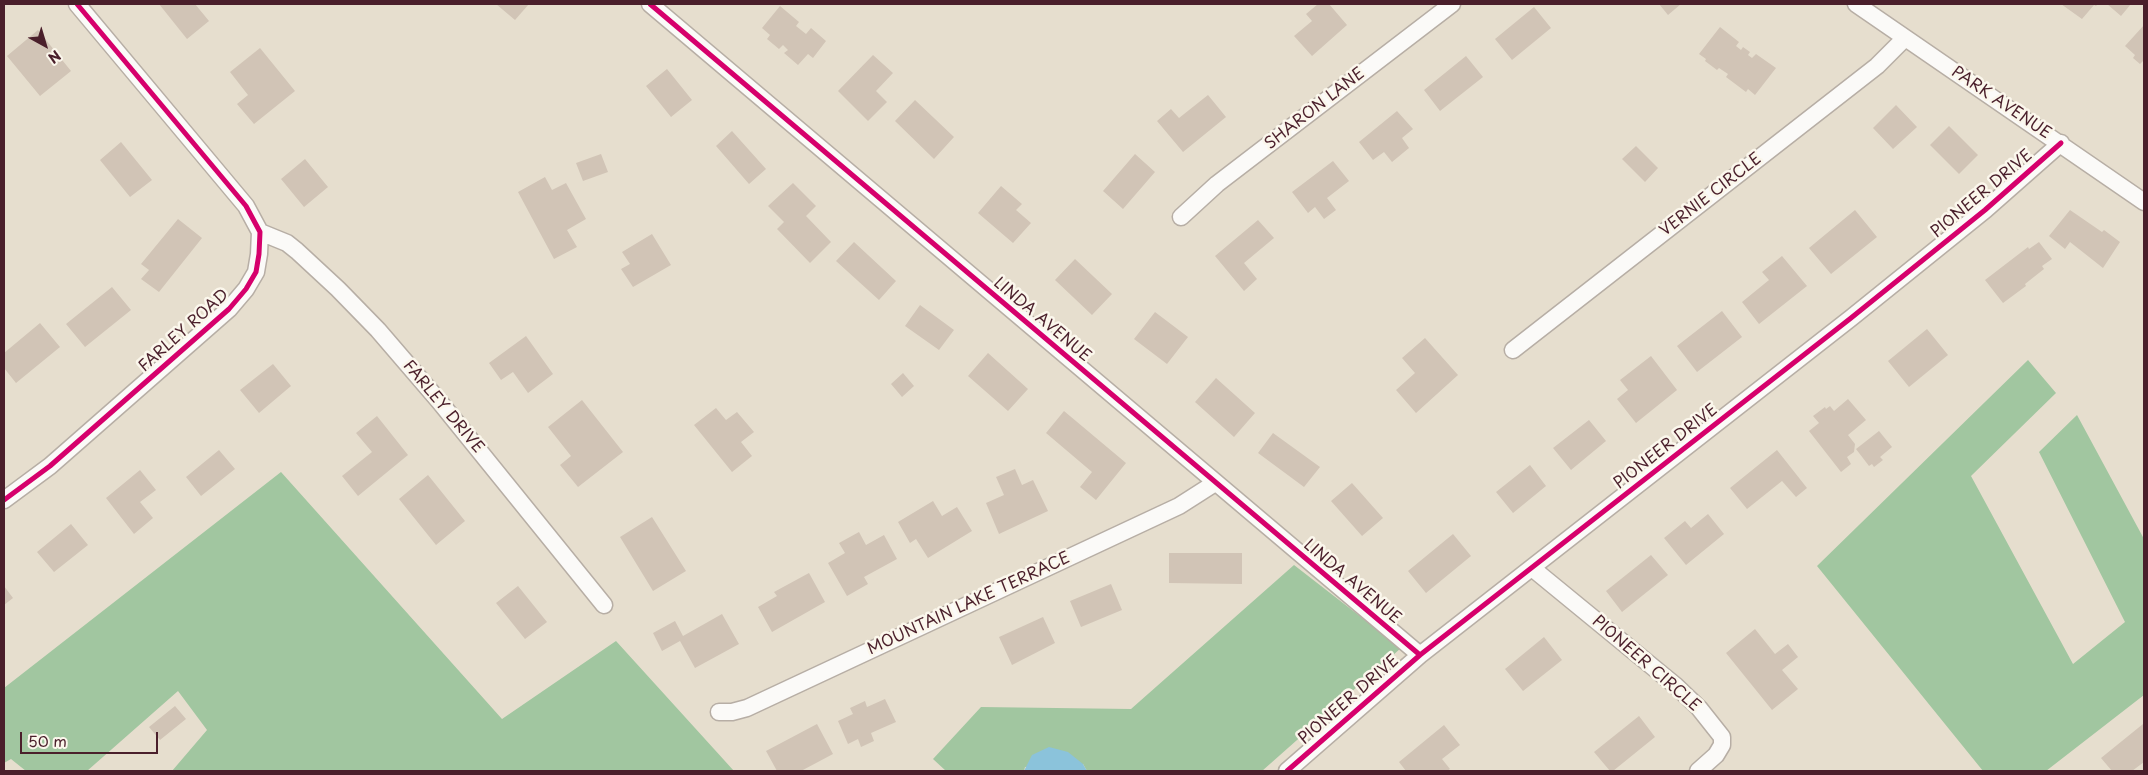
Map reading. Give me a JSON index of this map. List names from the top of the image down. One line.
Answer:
{"streets":{"street":["PARK AVENUE","SHARON LANE","PIONEER DRIVE","VERNIE CIRCLE","LINDA AVENUE","FARLEY ROAD","FARLEY DRIVE","MOUNTAIN LAKE TERRACE","PIONEER CIRCLE"]},"crossings":[["PARK AVENUE","PIONEER DRIVE"],["PARK AVENUE","VERNIE CIRCLE"],["PIONEER DRIVE","LINDA AVENUE"],["PIONEER DRIVE","PIONEER CIRCLE"],["LINDA AVENUE","MOUNTAIN LAKE TERRACE"],["FARLEY ROAD","FARLEY DRIVE"]],"scale_bar":"50 m","north":"bottom right"}
